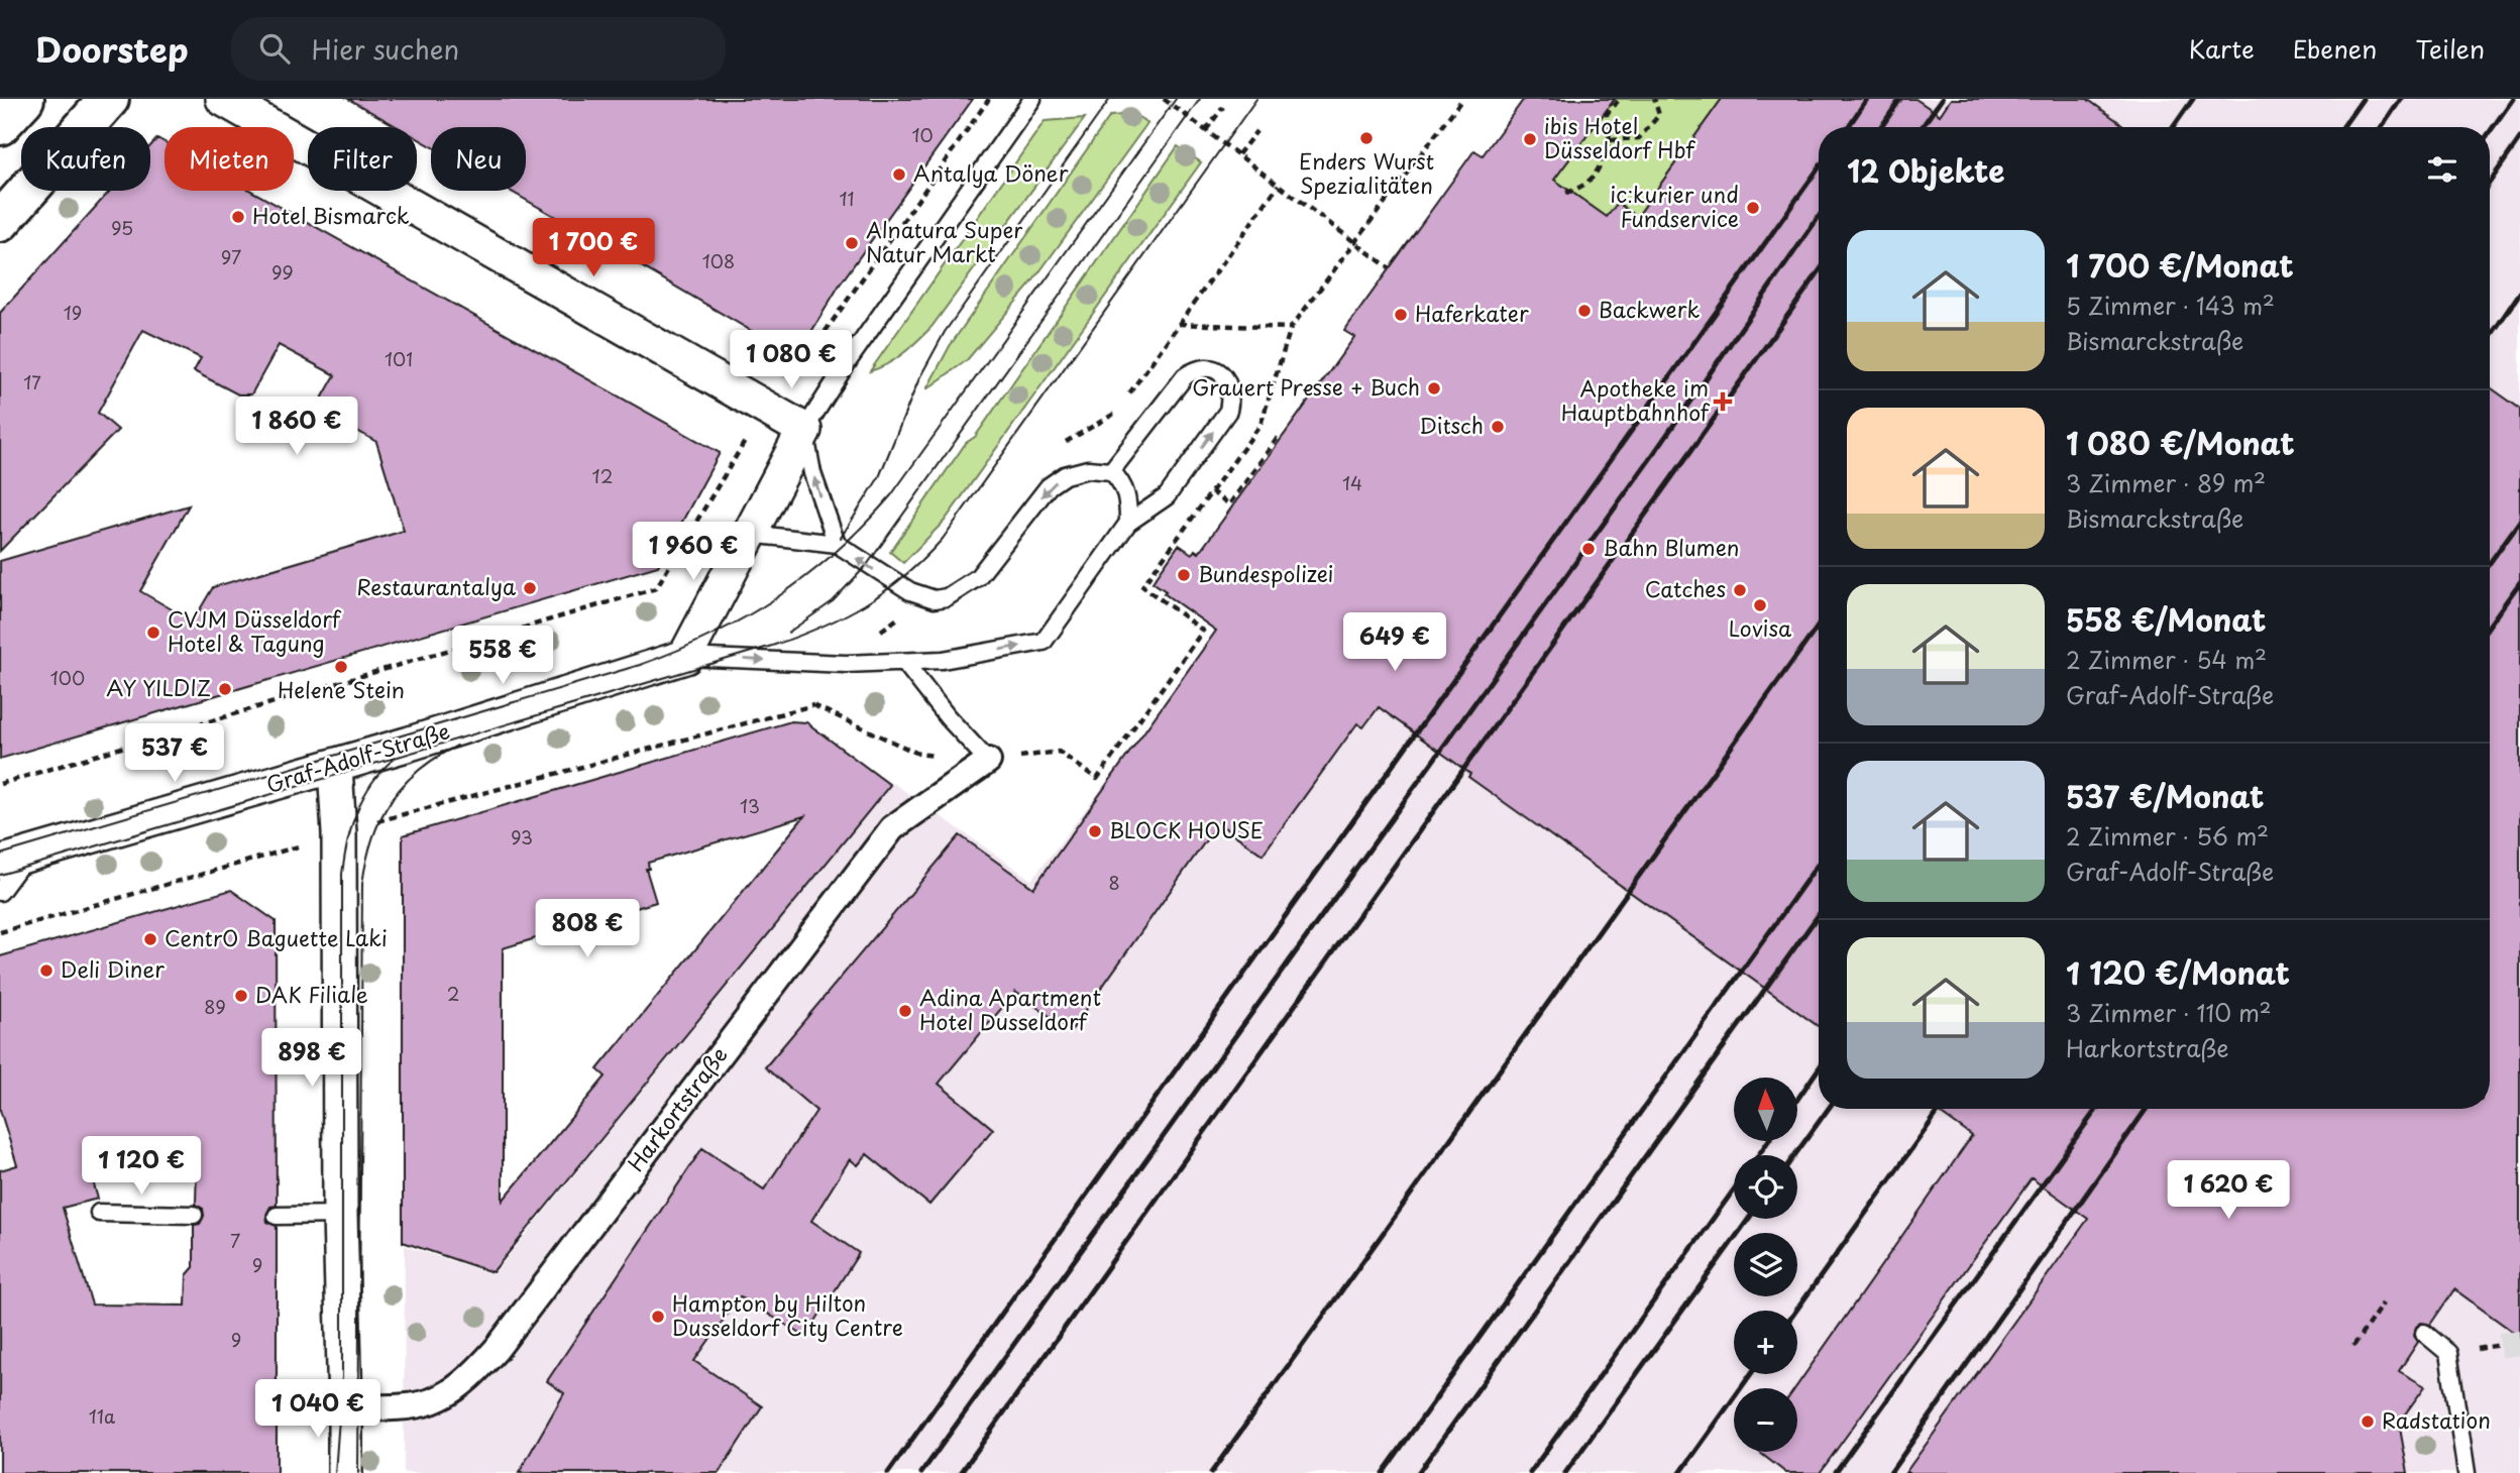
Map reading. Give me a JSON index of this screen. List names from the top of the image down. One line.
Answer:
{"streets":{"street":["Graf-Adolf-Straße","Harkortstraße"]},"places":{"other":["Enders Wurst Spezialitäten","ibis Hotel Düsseldorf Hbf","Antalya Döner","ic:kurier und Fundservice","Hotel Bismarck","Alnatura Super Natur Markt","Backwerk","Haferkater","Grauert Presse + Buch","Ditsch","Bahn Blumen","Bundespolizei","Restaurantalya","Catches","Lovisa","CVJM Düsseldorf Hotel & Tagung","Helene Stein","AY YILDIZ","BLOCK HOUSE","CentrO Baguette Laki","Deli Diner","DAK Filiale","Adina Apartment Hotel Dusseldorf","Hampton by Hilton Dusseldorf City Centre","Radstation"],"health":["Apotheke im Hauptbahnhof"]},"house_numbers":["10","11","95","97","108","99","19","101","17","12","14","100","13","93","8","2","89","7","9","9","11a"],"north":"top","page":{"header":"Doorstep","search":"Hier suchen","nav":["Karte","Ebenen","Teilen"],"chip":["Kaufen","Mieten","Filter","Neu"],"heading":"12 Objekte","list":[{"name":"1 700 €/Monat","note":"5 Zimmer · 143 m² · Bismarckstraße"},{"name":"1 080 €/Monat","note":"3 Zimmer · 89 m² · Bismarckstraße"},{"name":"558 €/Monat","note":"2 Zimmer · 54 m² · Graf-Adolf-Straße"},{"name":"537 €/Monat","note":"2 Zimmer · 56 m² · Graf-Adolf-Straße"},{"name":"1 120 €/Monat","note":"3 Zimmer · 110 m² · Harkortstraße"}],"price":["1 700 €","1 080 €","1 860 €","1 960 €","649 €","558 €","537 €","808 €","898 €","1 120 €","1 620 €","1 040 €"],"map_buttons":["+","−"]}}
